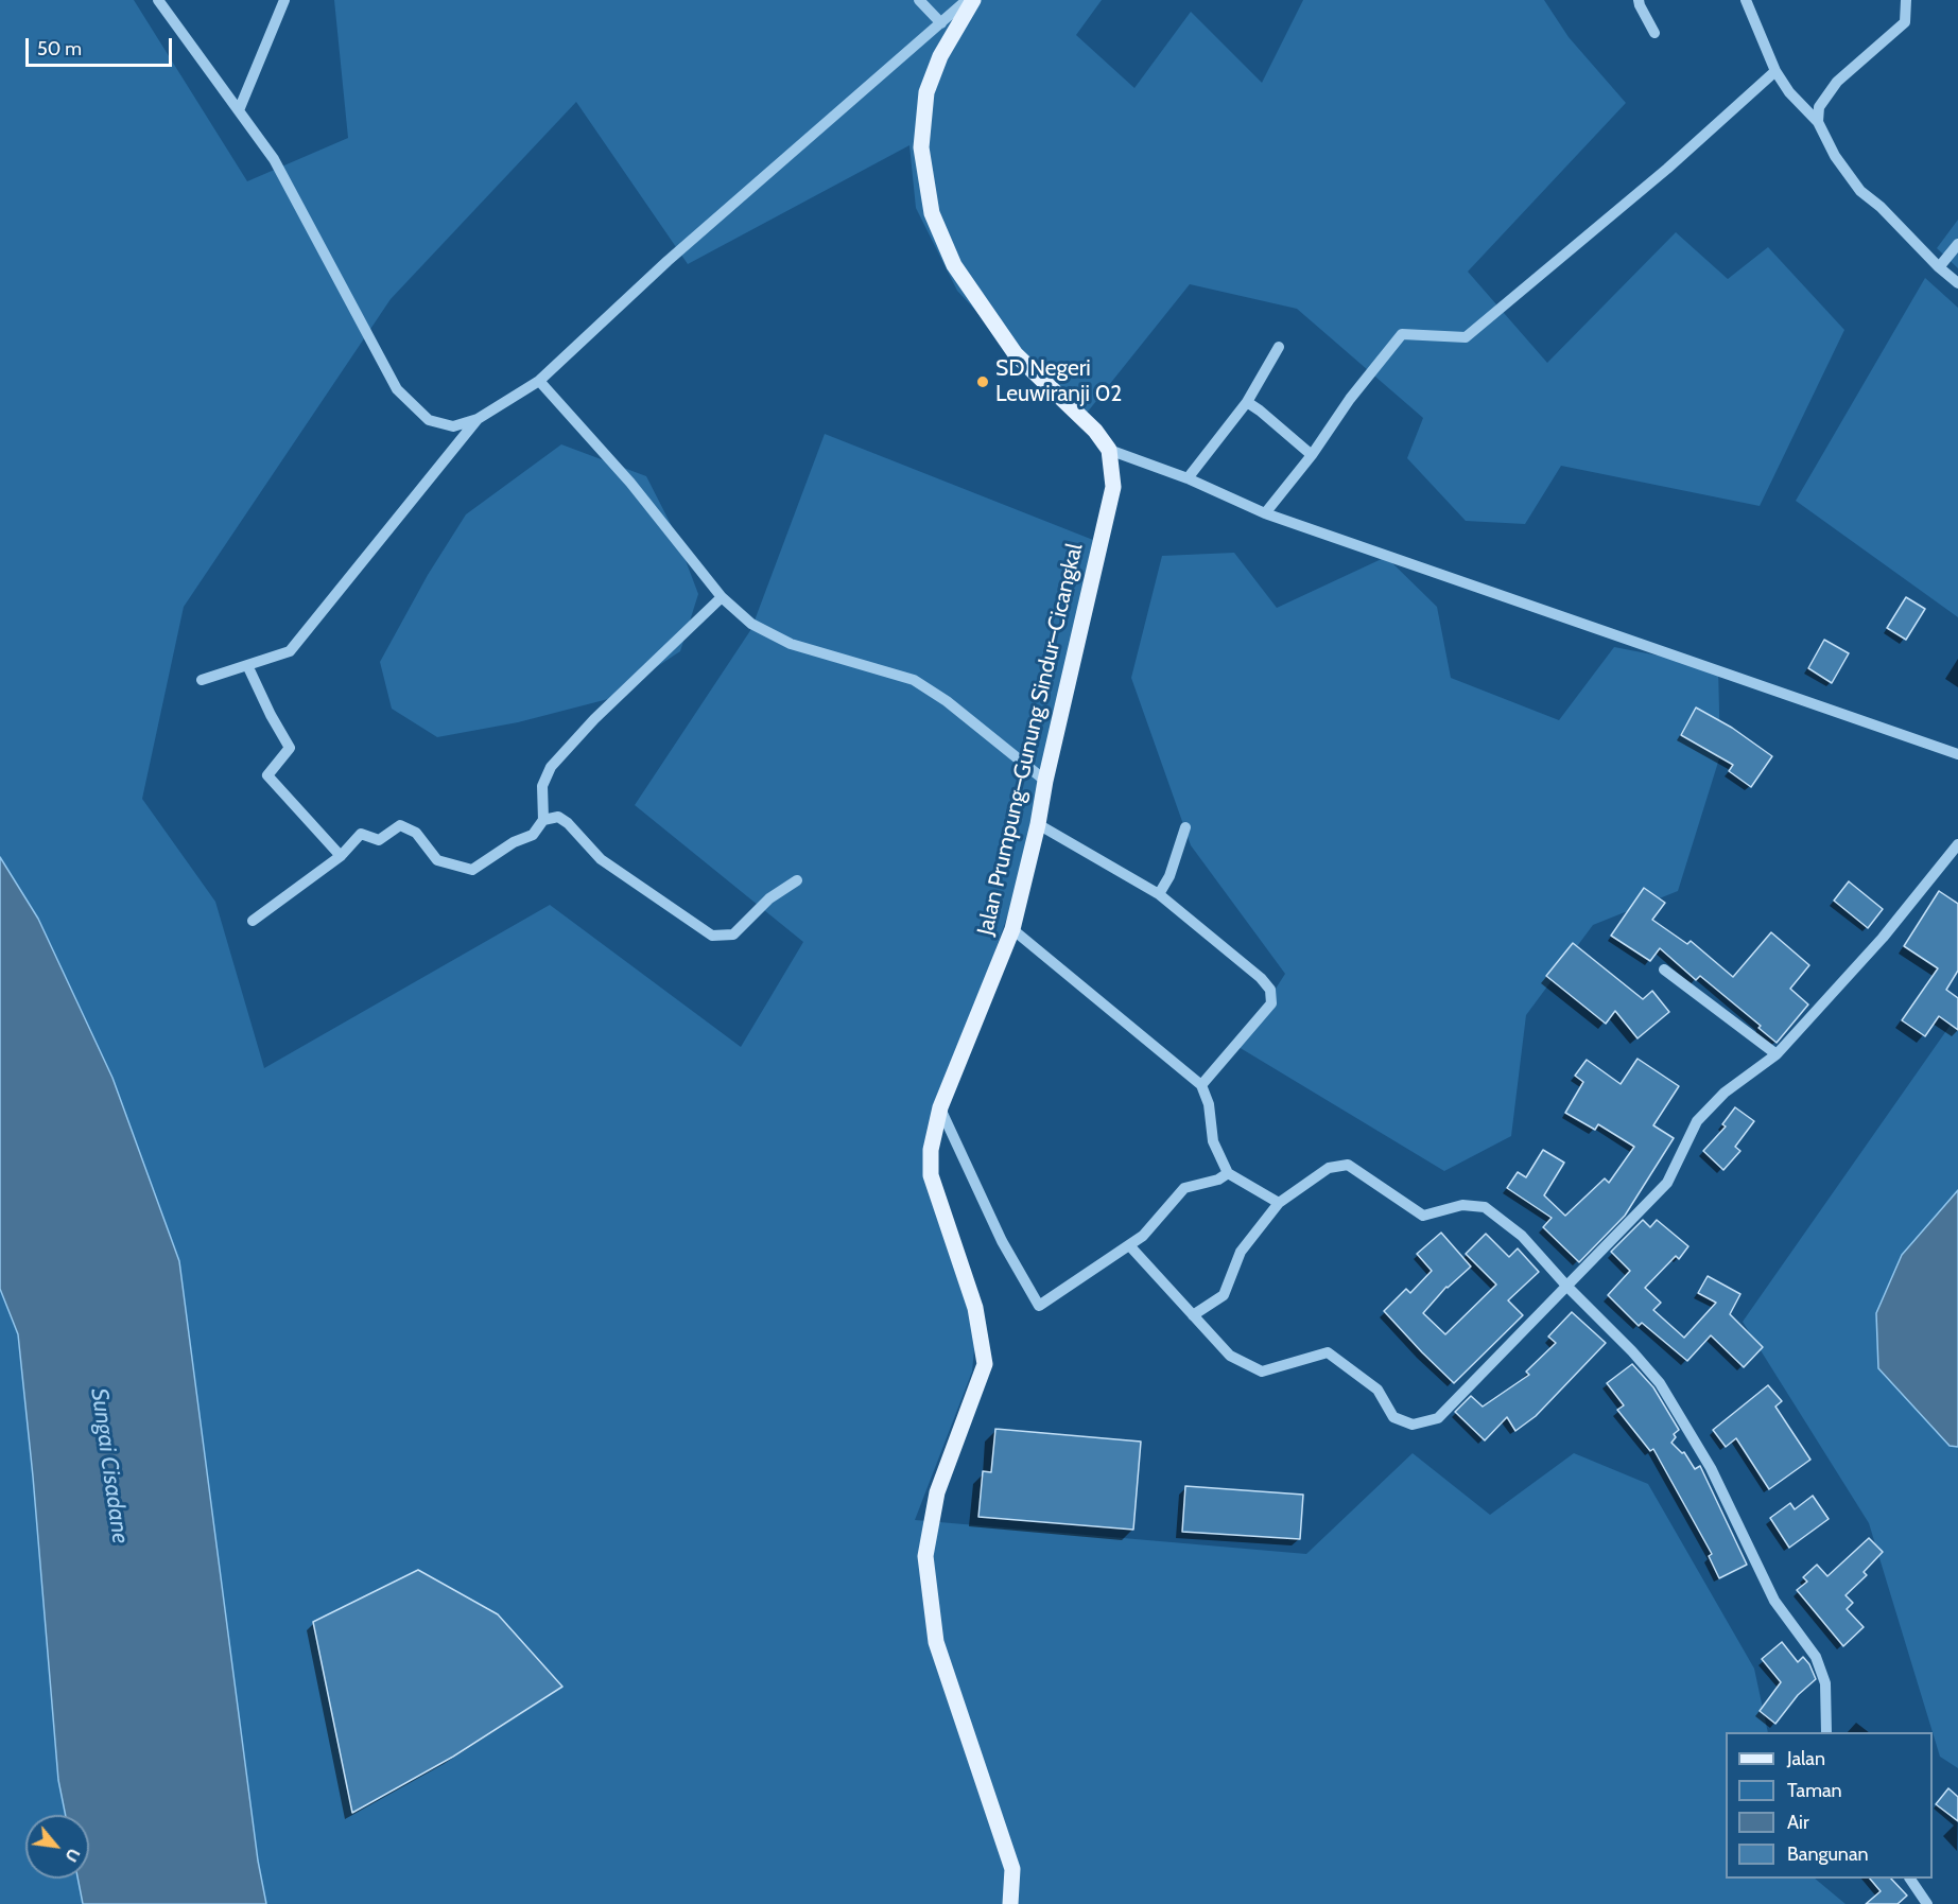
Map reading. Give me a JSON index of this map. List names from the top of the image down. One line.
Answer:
{"streets":{"main road":["Jalan Prumpung–Gunung Sindur–Cicangkal"]},"water":["Sungai Cisadane"],"places":["SD Negeri Leuwiranji 02"],"legend":["Jalan","Taman","Air","Bangunan"],"scale_bar":"50 m","north":"bottom right"}
